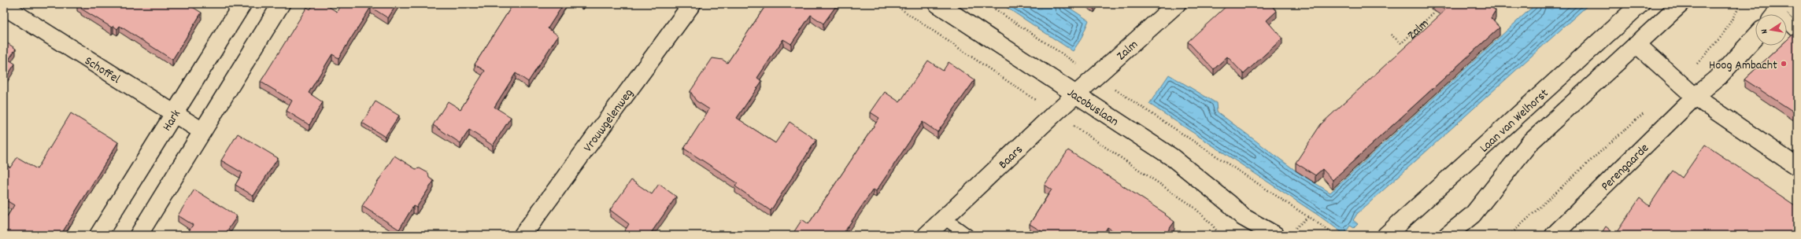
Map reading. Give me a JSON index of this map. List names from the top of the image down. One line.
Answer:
{"streets":{"street":["Zalm","Schoffel","Jacobuslaan","Hark","Vrouwgelenweg","Laan van Welhorst","Baars","Perengaarde"]},"crossings":[["Zalm","Jacobuslaan"],["Zalm","Baars"],["Schoffel","Hark"],["Jacobuslaan","Baars"]],"places":["Hoog Ambacht"],"north":"left"}
